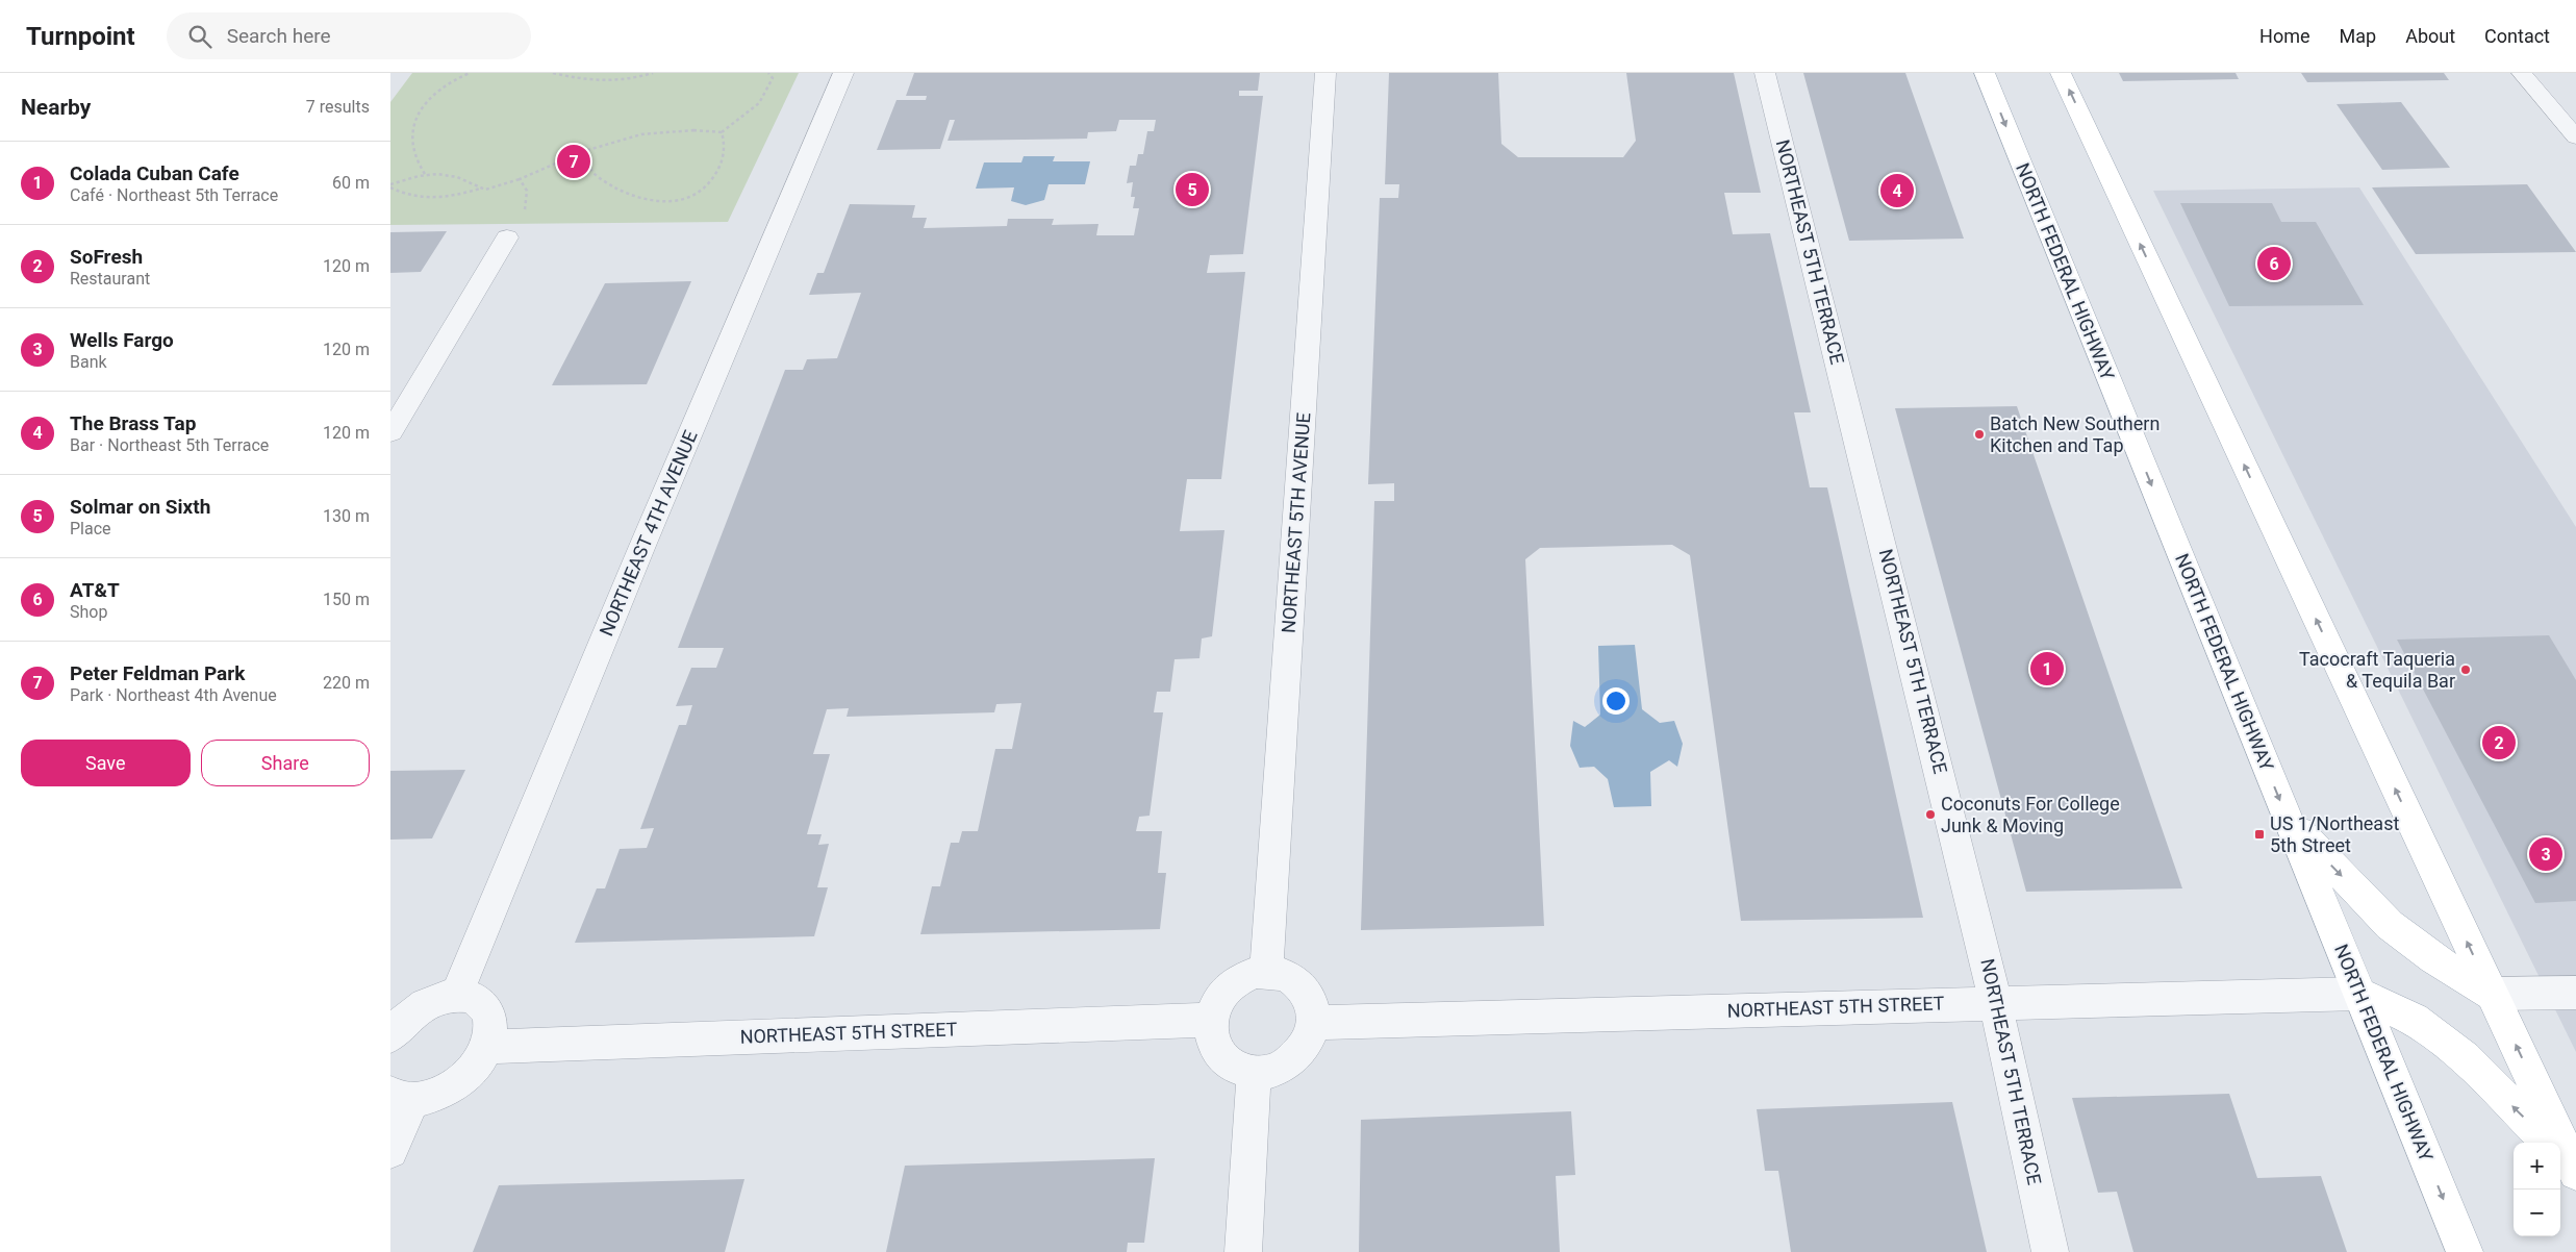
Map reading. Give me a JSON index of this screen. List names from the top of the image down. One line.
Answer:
{"streets":{"main road":["NORTH FEDERAL HIGHWAY"],"street":["NORTHEAST 5TH TERRACE","NORTHEAST 5TH AVENUE","NORTHEAST 4TH AVENUE","NORTHEAST 5TH STREET"]},"crossings":[["NORTHEAST 5TH TERRACE","NORTHEAST 5TH STREET"],["NORTH FEDERAL HIGHWAY","NORTHEAST 5TH STREET"],["NORTHEAST 5TH AVENUE","NORTHEAST 5TH STREET"]],"places":{"other":["Batch New Southern Kitchen and Tap","Tacocraft Taqueria & Tequila Bar","Coconuts For College Junk & Moving"],"transit":["US 1/Northeast 5th Street"]},"page":{"header":"Turnpoint","search":"Search here","nav":["Home","Map","About","Contact"],"heading":["Nearby","7 results"],"list":[{"mark":"1","name":"Colada Cuban Cafe","note":"Café · Northeast 5th Terrace","value":"60 m"},{"mark":"2","name":"SoFresh","note":"Restaurant","value":"120 m"},{"mark":"3","name":"Wells Fargo","note":"Bank","value":"120 m"},{"mark":"4","name":"The Brass Tap","note":"Bar · Northeast 5th Terrace","value":"120 m"},{"mark":"5","name":"Solmar on Sixth","note":"Place","value":"130 m"},{"mark":"6","name":"AT&T","note":"Shop","value":"150 m"},{"mark":"7","name":"Peter Feldman Park","note":"Park · Northeast 4th Avenue","value":"220 m"}],"pins":["7","5","4","6","1","2","3"],"buttons":["Save","Share"],"map_buttons":["+","−"]}}
